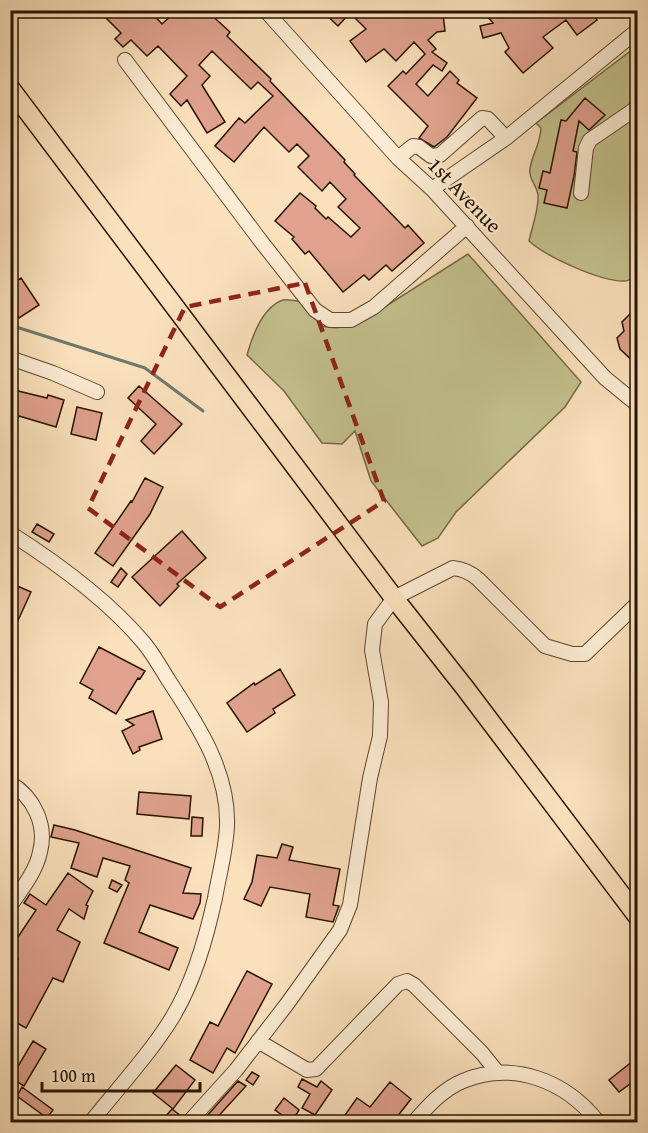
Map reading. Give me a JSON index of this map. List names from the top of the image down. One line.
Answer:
{"streets":{"street":["1st Avenue"]},"scale_bar":"100 m"}
